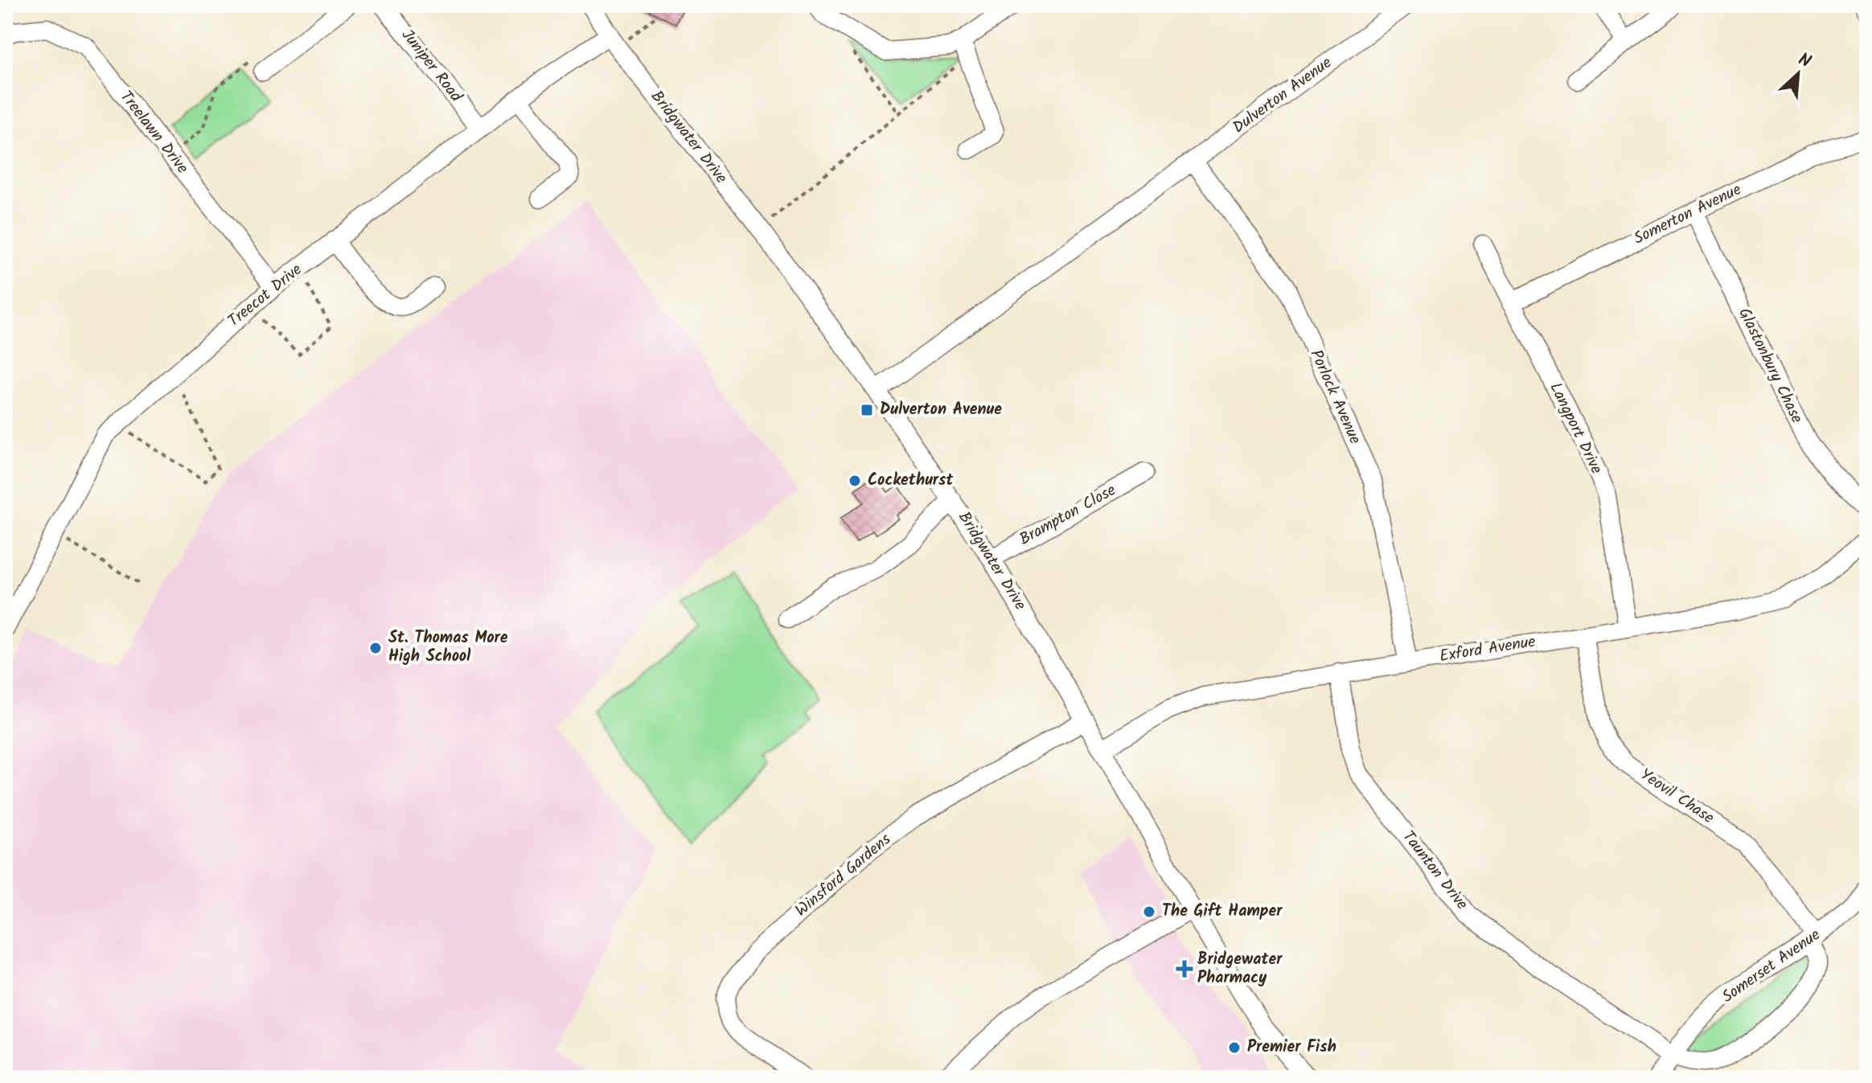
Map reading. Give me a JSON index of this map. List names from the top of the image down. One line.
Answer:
{"streets":{"street":["Juniper Road","Dulverton Avenue","Treelawn Drive","Bridgwater Drive","Somerton Avenue","Treecot Drive","Glastonbury Chase","Porlock Avenue","Langport Drive","Brampton Close","Exford Avenue","Yeovil Chase","Taunton Drive","Winsford Gardens","Somerset Avenue"]},"crossings":[["Juniper Road","Treecot Drive"],["Dulverton Avenue","Bridgwater Drive"],["Dulverton Avenue","Porlock Avenue"],["Treelawn Drive","Treecot Drive"],["Bridgwater Drive","Treecot Drive"],["Bridgwater Drive","Brampton Close"],["Bridgwater Drive","Exford Avenue"],["Bridgwater Drive","Winsford Gardens"],["Somerton Avenue","Glastonbury Chase"],["Somerton Avenue","Langport Drive"],["Porlock Avenue","Exford Avenue"],["Langport Drive","Exford Avenue"],["Exford Avenue","Yeovil Chase"],["Exford Avenue","Taunton Drive"],["Yeovil Chase","Taunton Drive"],["Yeovil Chase","Somerset Avenue"],["Taunton Drive","Somerset Avenue"]],"places":{"transit":["Dulverton Avenue"],"other":["Cockethurst","St. Thomas More High School","The Gift Hamper","Premier Fish"],"health":["Bridgewater Pharmacy"]},"north":"top right"}
